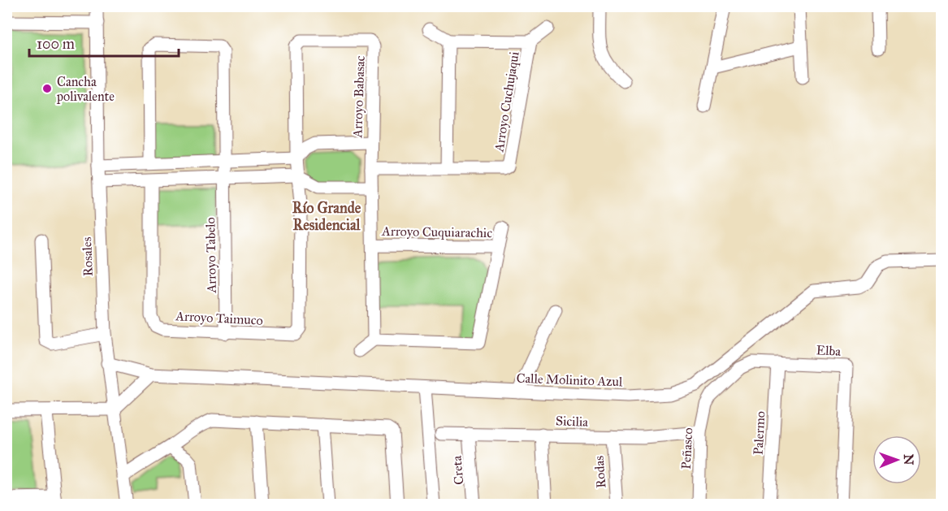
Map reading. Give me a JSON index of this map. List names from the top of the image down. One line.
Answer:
{"streets":{"street":["Arroyo Babasac","Arroyo Cuchujaqui","Arroyo Cuquiarachic","Arroyo Tabelo","Rosales","Arroyo Taimuco","Elba","Calle Molinito Azul","Sicilia","Palermo","Peñasco","Creta","Rodas"]},"crossings":[["Arroyo Babasac","Arroyo Cuchujaqui"],["Arroyo Babasac","Arroyo Cuquiarachic"],["Arroyo Babasac","Arroyo Taimuco"],["Arroyo Cuchujaqui","Arroyo Cuquiarachic"],["Arroyo Tabelo","Arroyo Taimuco"],["Rosales","Calle Molinito Azul"],["Elba","Palermo"],["Elba","Peñasco"],["Sicilia","Peñasco"],["Sicilia","Creta"],["Sicilia","Rodas"]],"districts":["Río Grande Residencial"],"places":["Cancha polivalente"],"scale_bar":"100 m","north":"right"}
